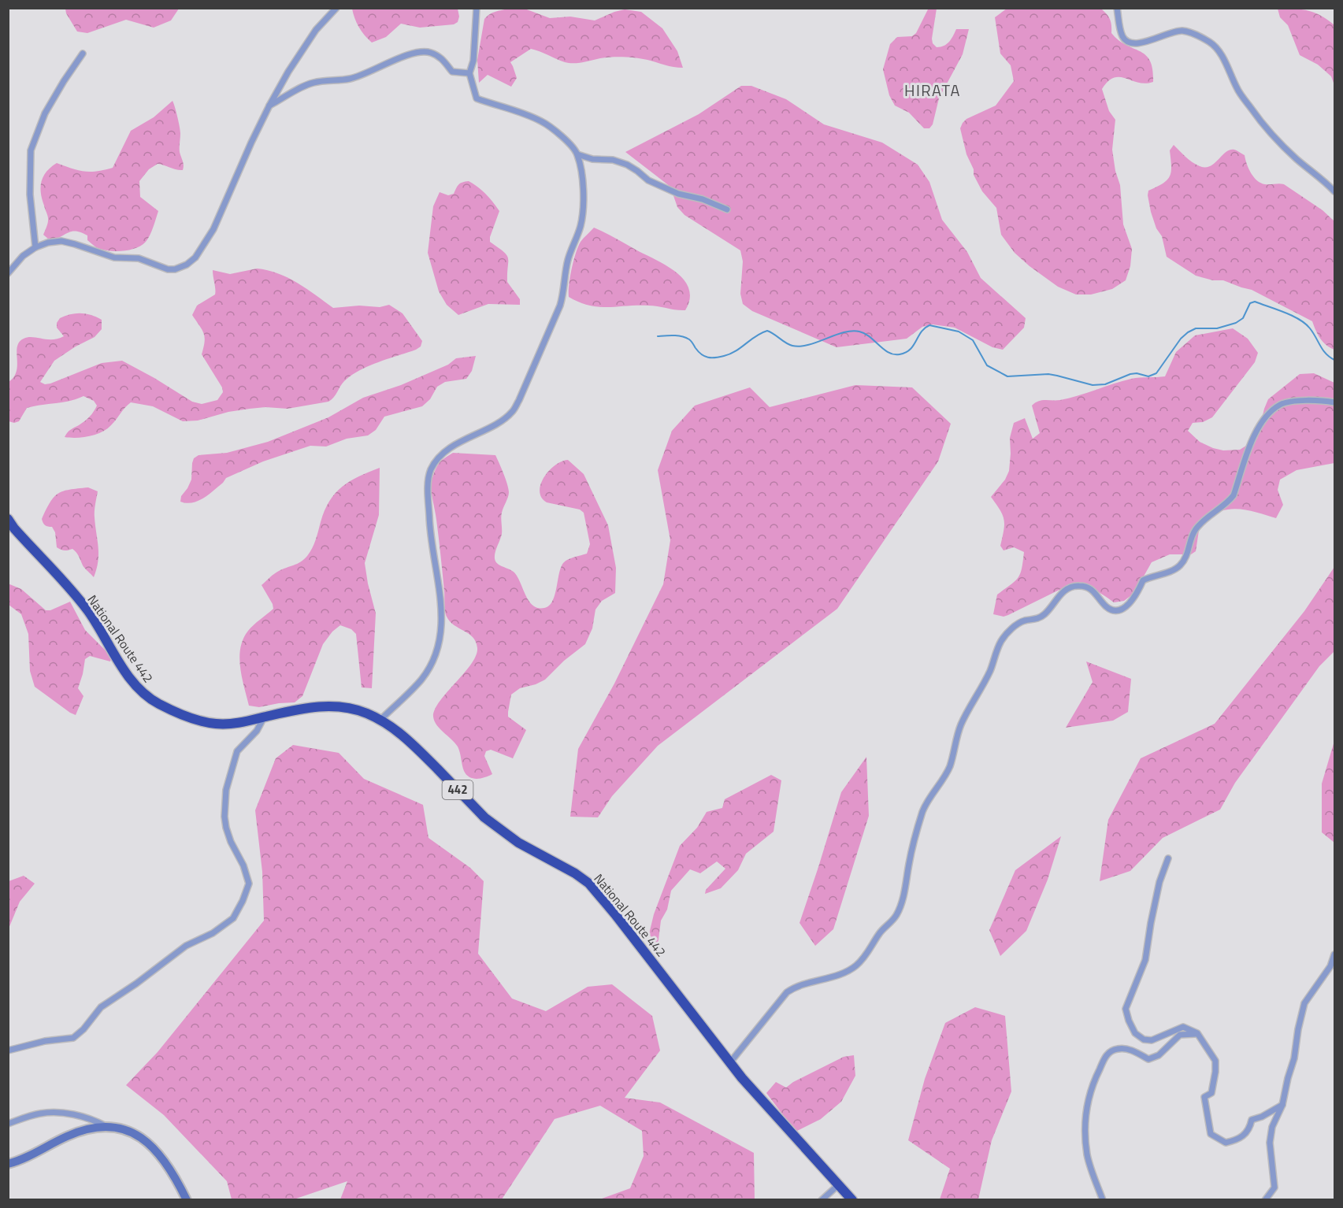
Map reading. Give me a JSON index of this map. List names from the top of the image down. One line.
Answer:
{"streets":{"highway":["National Route 442","442"]},"districts":["HIRATA"]}
